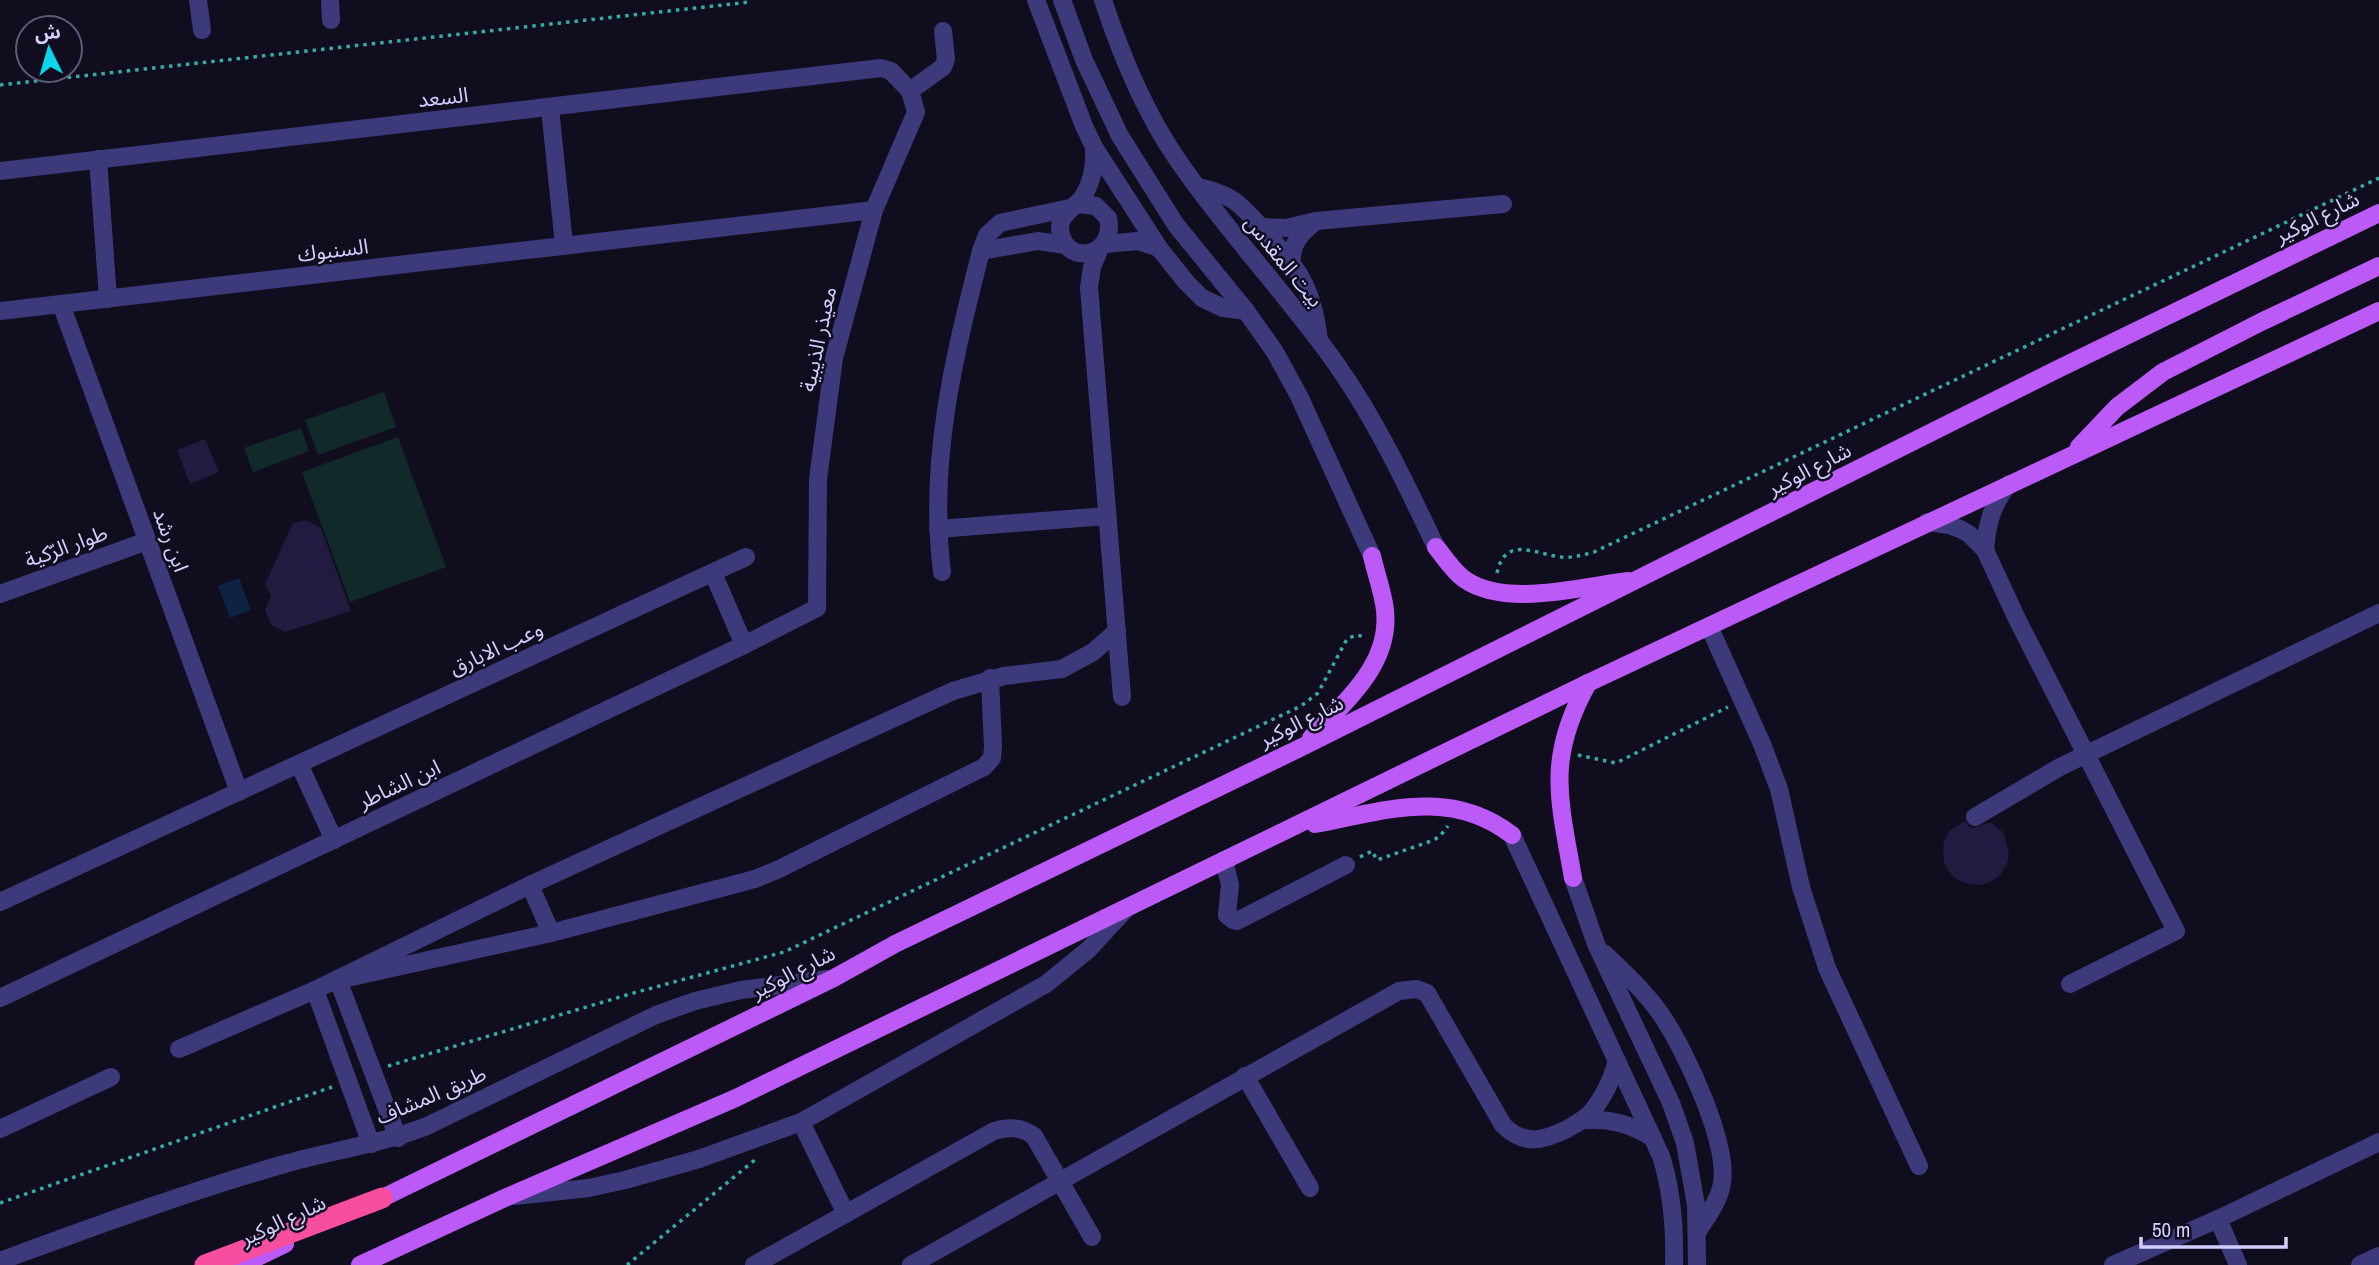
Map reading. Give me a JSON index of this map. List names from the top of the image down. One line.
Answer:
{"streets":{"main road":["شارع الوكير"],"street":["السعد","السنبوك","بيت المقدس","معيذر الذيبية","ابن رشد","طوار الرّكية","وعب الابارق","ابن الشاطر","طريق المشاف"]},"crossings":[["السعد","معيذر الذيبية"],["شارع الوكير","طريق المشاف"],["السنبوك","معيذر الذيبية"],["السنبوك","ابن رشد"],["معيذر الذيبية","ابن الشاطر"],["ابن رشد","طوار الرّكية"],["ابن رشد","وعب الابارق"]],"scale_bar":"50 m","north":"top"}
